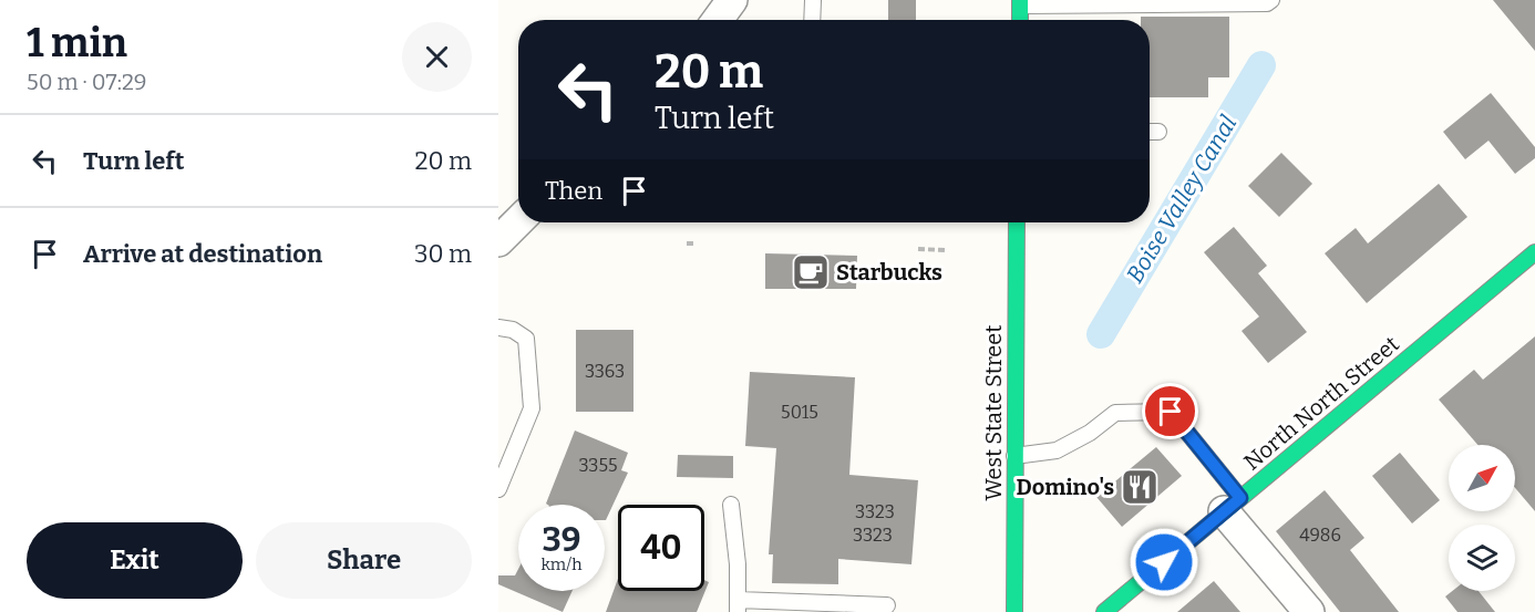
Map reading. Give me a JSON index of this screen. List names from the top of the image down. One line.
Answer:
{"streets":{"street":["North North Street","West State Street"]},"water":["Boise Valley Canal"],"places":{"cafe":["Starbucks"],"restaurant":["Domino's"]},"house_numbers":["3363","5015","3355","3323","3323","4986"],"north":"top right","page":{"heading":["1 min","50 m · 07:29"],"turn":["20 m","Turn left"],"list":[{"name":"Turn left","value":"20 m"},{"name":"Arrive at destination","value":"30 m"}],"then":"Then","speed":"39 km/h","limit":"40","buttons":["Exit","Share"]}}
